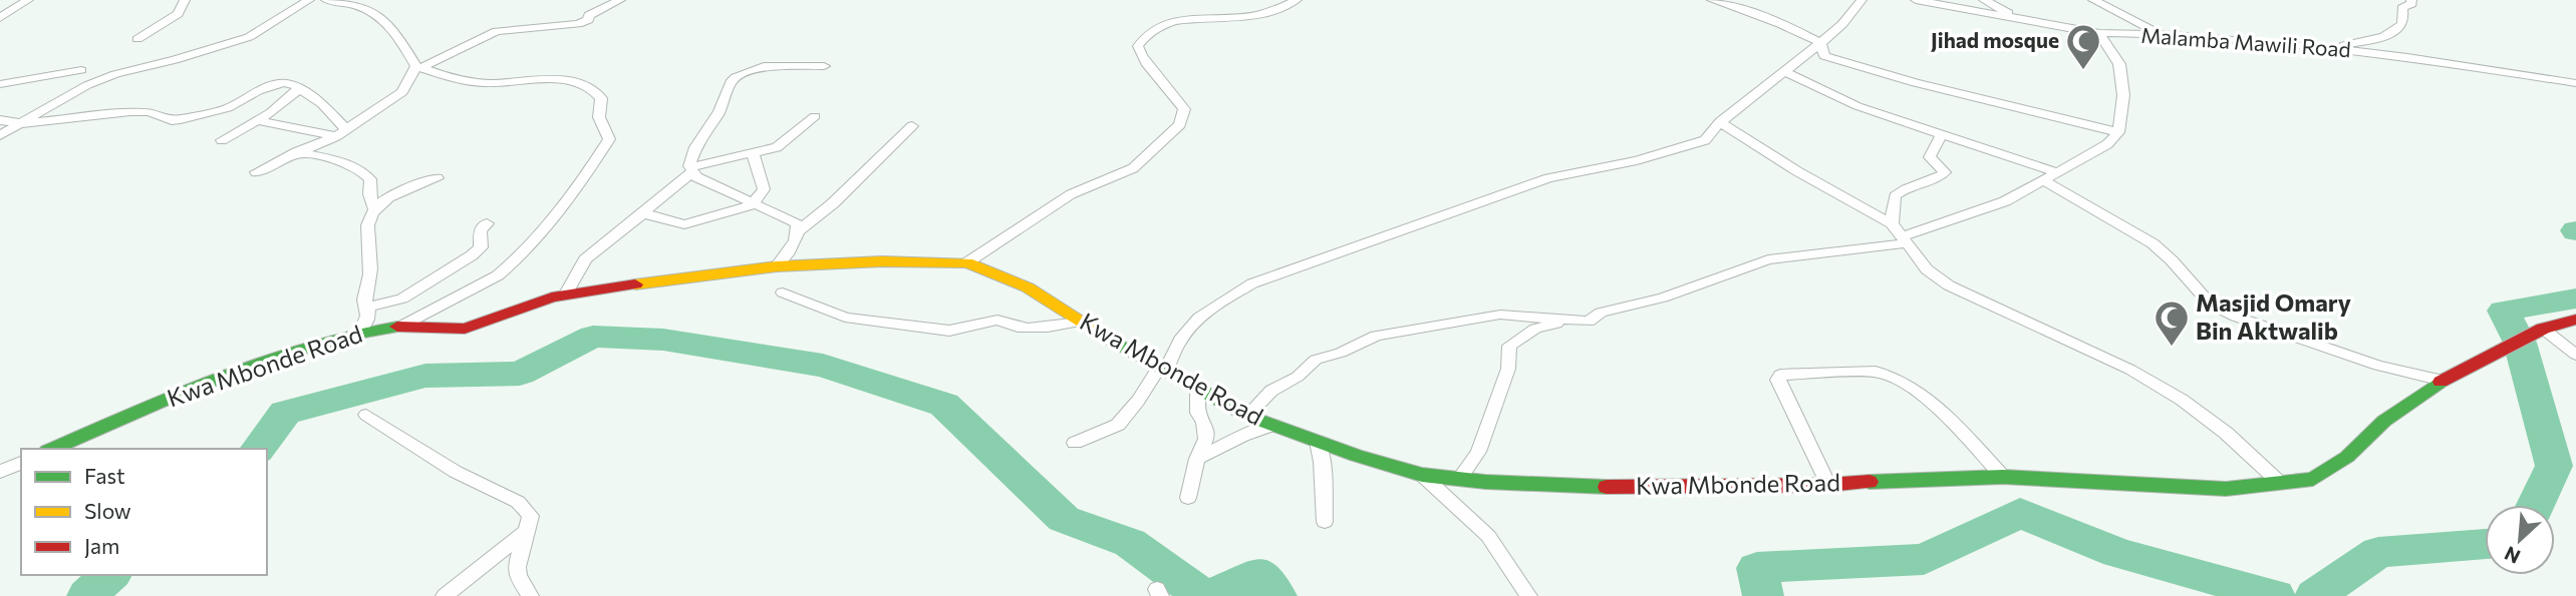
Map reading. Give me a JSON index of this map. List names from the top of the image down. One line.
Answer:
{"streets":{"street":["Malamba Mawili Road","Kwa Mbonde Road"]},"places":{"mosque":["Jihad mosque","Masjid Omary Bin Aktwalib"]},"legend":["Fast","Slow","Jam"],"north":"bottom left"}
